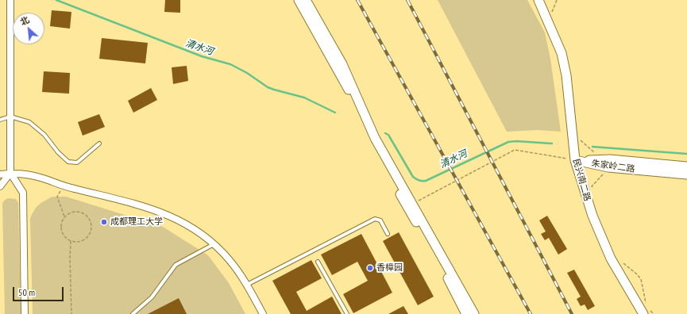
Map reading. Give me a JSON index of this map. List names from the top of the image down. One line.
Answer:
{"streets":{"street":["朱家岭二路","民兴南二路"]},"crossings":[["朱家岭二路","民兴南二路"]],"water":["清水河"],"places":["成都理工大学","香樟园"],"scale_bar":"50 m","north":"top left"}
